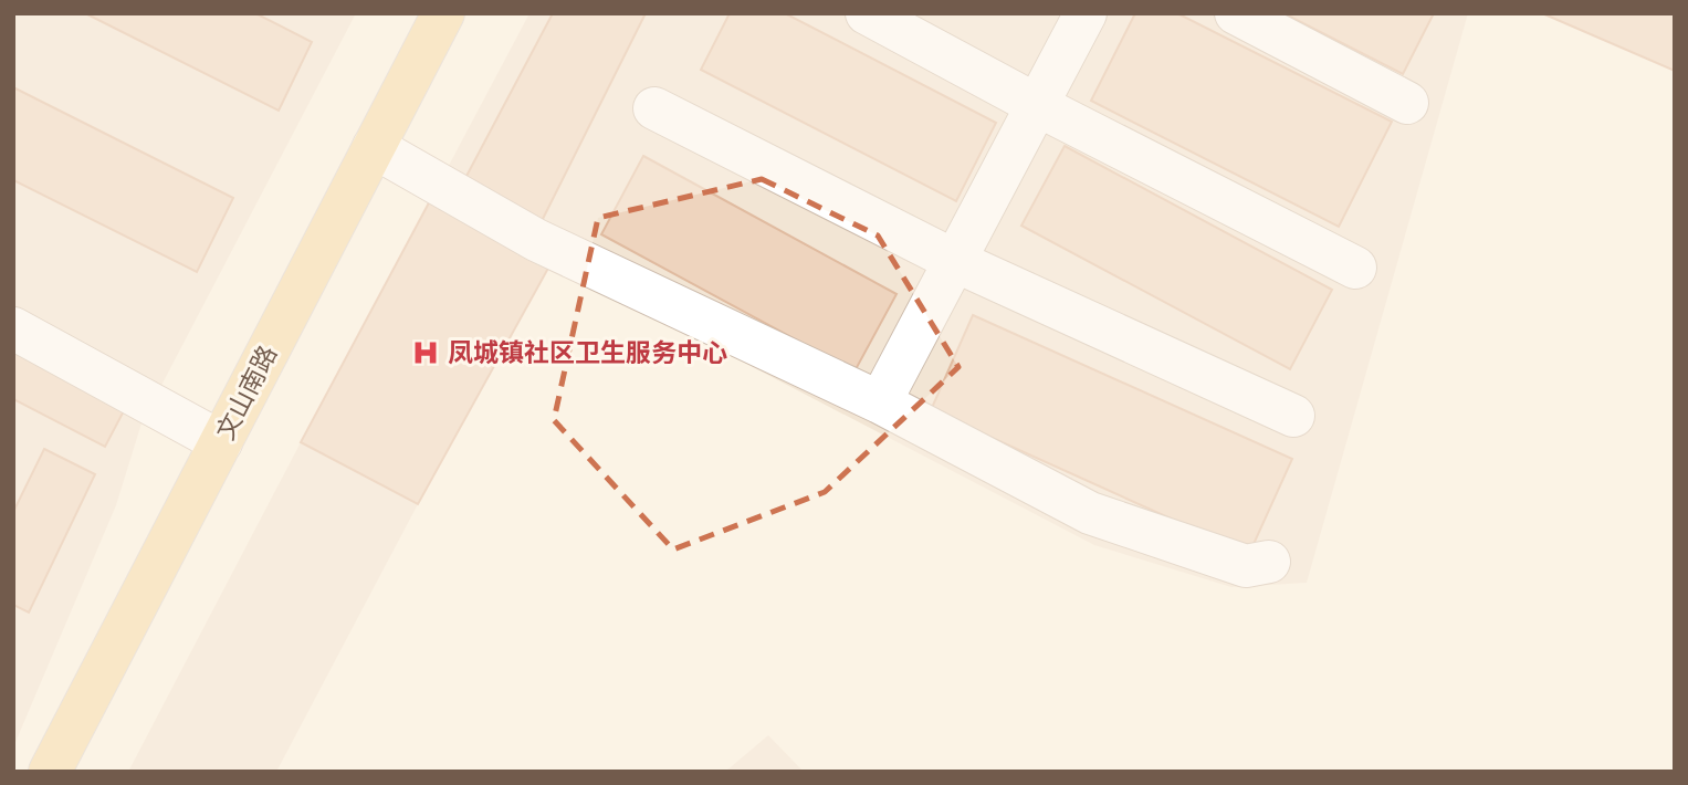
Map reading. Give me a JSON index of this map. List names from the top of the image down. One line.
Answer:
{"streets":{"main road":["文山南路"]},"places":{"hospital":["凤城镇社区卫生服务中心"]}}
